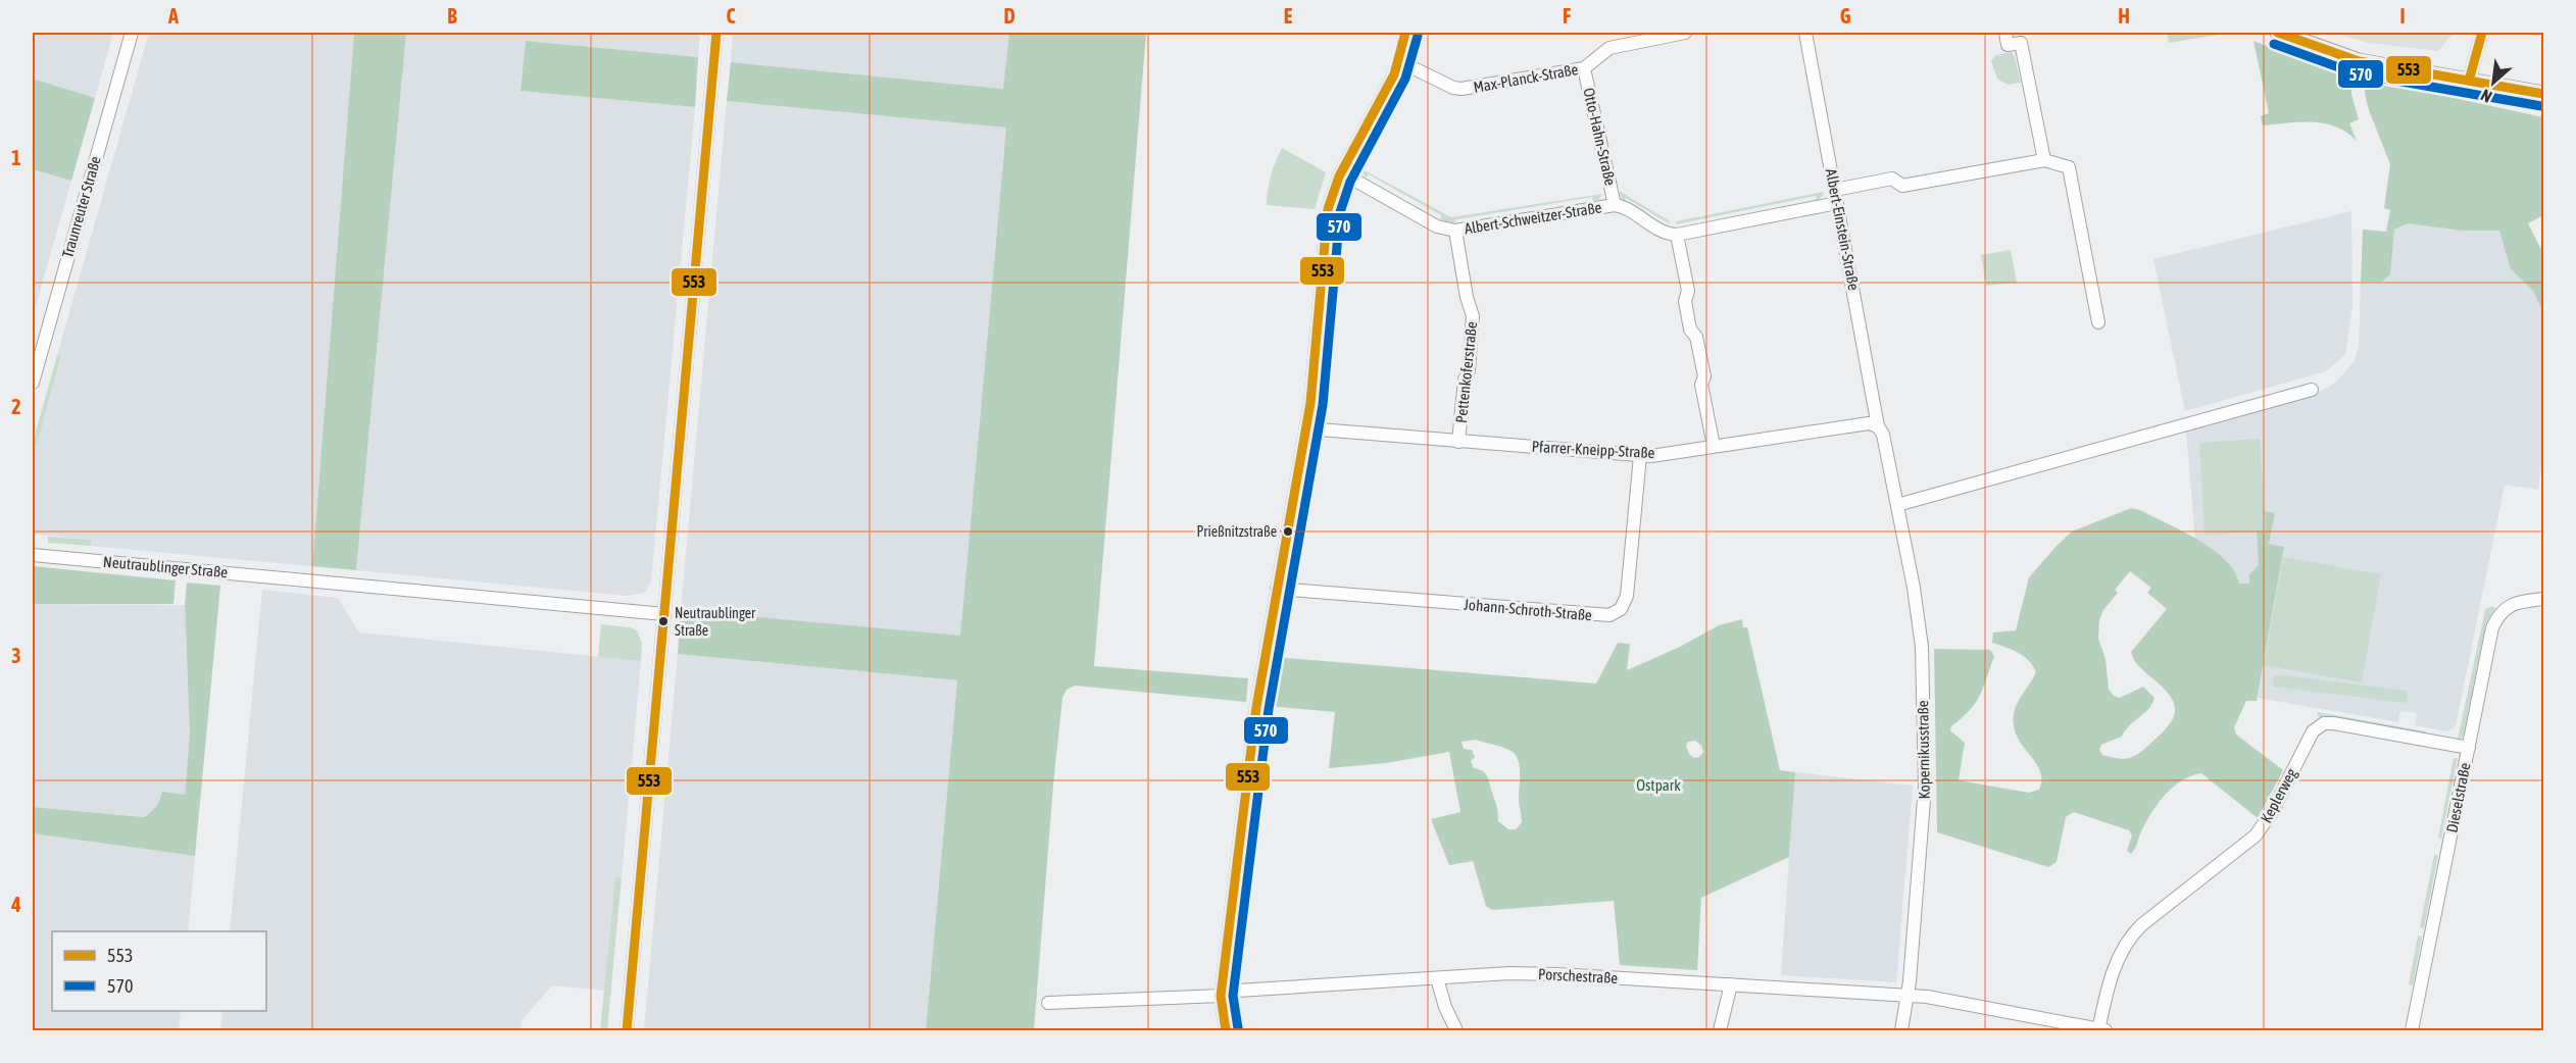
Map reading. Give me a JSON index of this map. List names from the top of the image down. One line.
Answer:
{"streets":{"street":["Max-Planck-Straße","Otto-Hahn-Straße","Traunreuter Straße","Albert-Schweitzer-Straße","Albert-Einstein-Straße","Pettenkoferstraße","Pfarrer-Kneipp-Straße","Neutraublinger Straße","Johann-Schroth-Straße","Kopernikusstraße","Keplerweg","Dieselstraße","Porschestraße"]},"crossings":[["Max-Planck-Straße","Otto-Hahn-Straße"],["Otto-Hahn-Straße","Albert-Schweitzer-Straße"],["Albert-Schweitzer-Straße","Pettenkoferstraße"],["Albert-Einstein-Straße","Pfarrer-Kneipp-Straße"],["Albert-Einstein-Straße","Kopernikusstraße"],["Pettenkoferstraße","Pfarrer-Kneipp-Straße"],["Pfarrer-Kneipp-Straße","Johann-Schroth-Straße"],["Pfarrer-Kneipp-Straße","Kopernikusstraße"],["Kopernikusstraße","Porschestraße"],["Keplerweg","Dieselstraße"],["Keplerweg","Porschestraße"]],"parks":["Ostpark"],"places":["Prießnitzstraße","Neutraublinger Straße"],"lines":["transit line 553","transit line 570"],"legend":["553","570"],"north":"bottom left","grid":{"columns":["A","B","C","D","E","F","G","H","I"],"rows":["1","2","3","4"]}}
